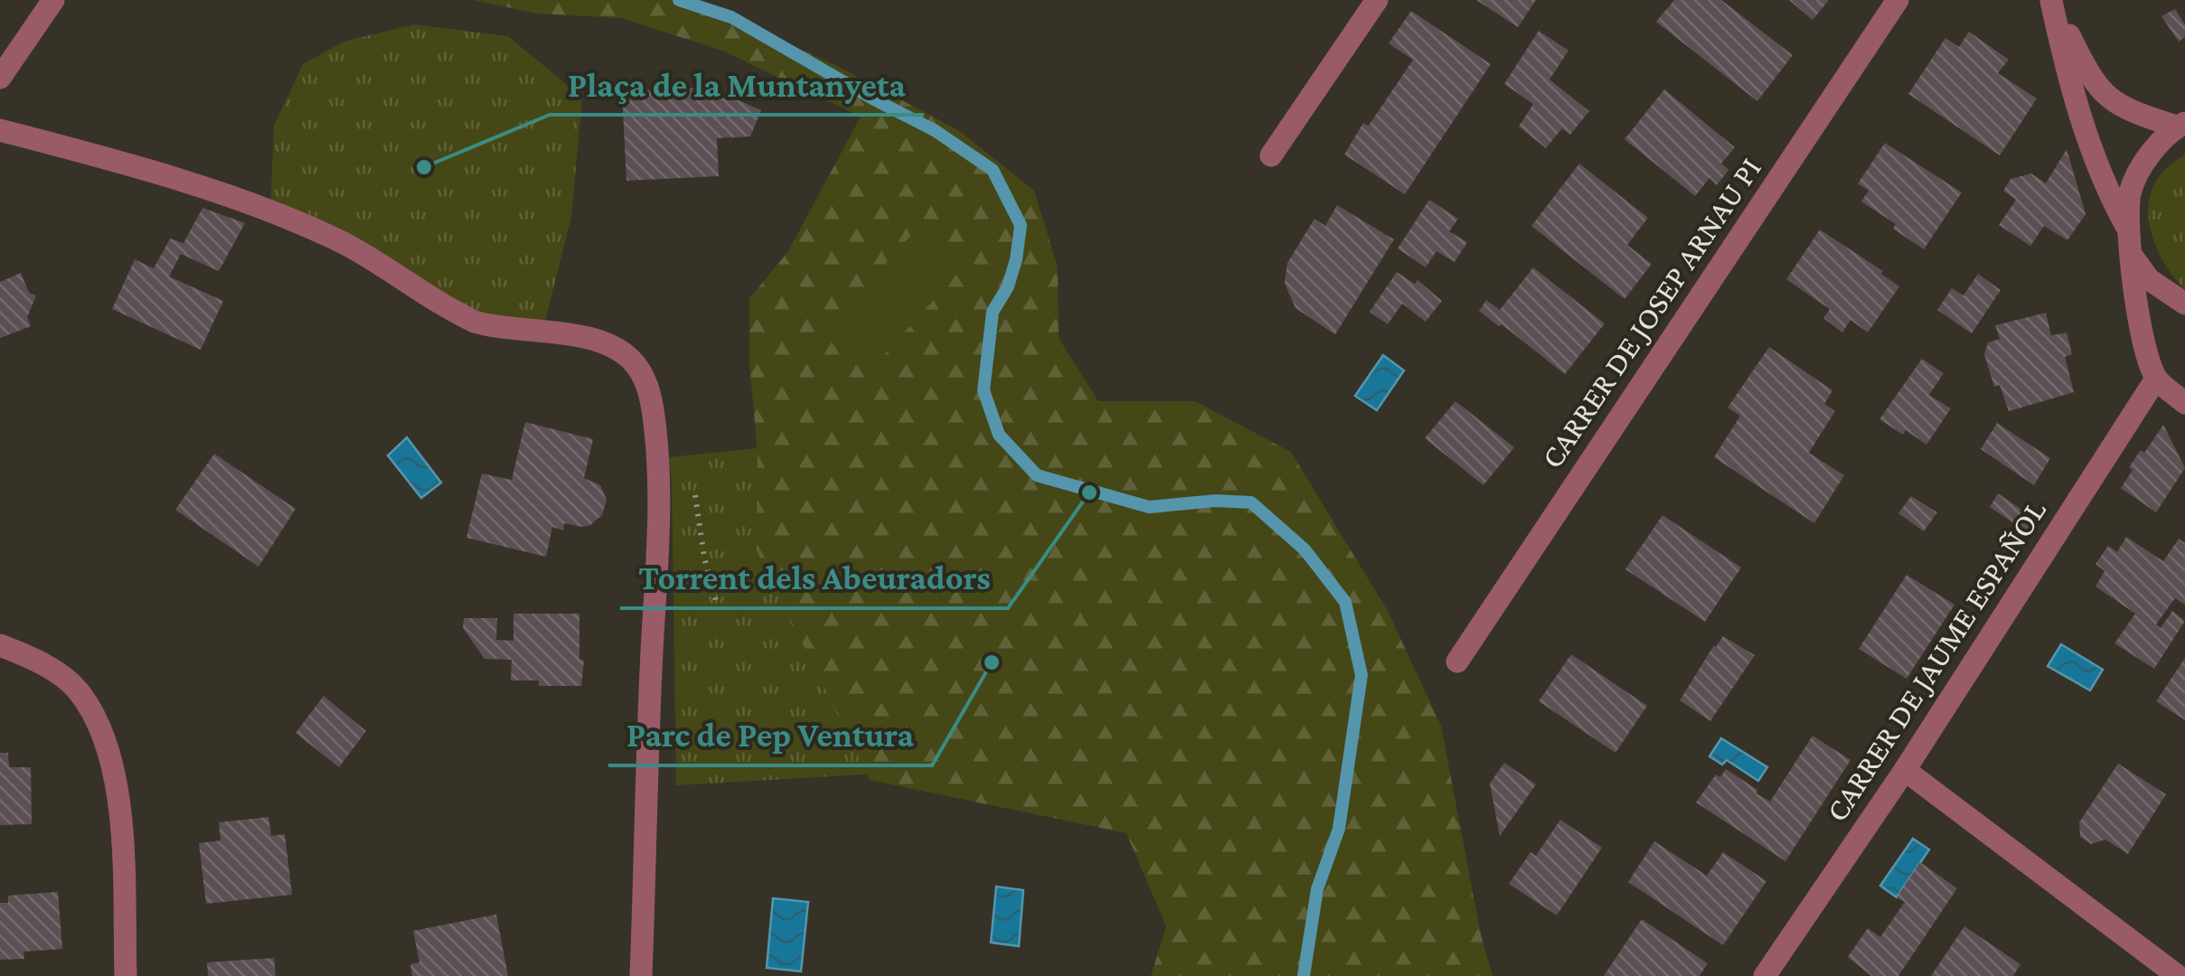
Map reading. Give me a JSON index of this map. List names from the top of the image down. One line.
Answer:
{"streets":{"street":["CARRER DE JOSEP ARNAU PI","CARRER DE JAUME ESPAÑOL"]},"places":["Plaça de la Muntanyeta","Torrent dels Abeuradors","Parc de Pep Ventura"]}
